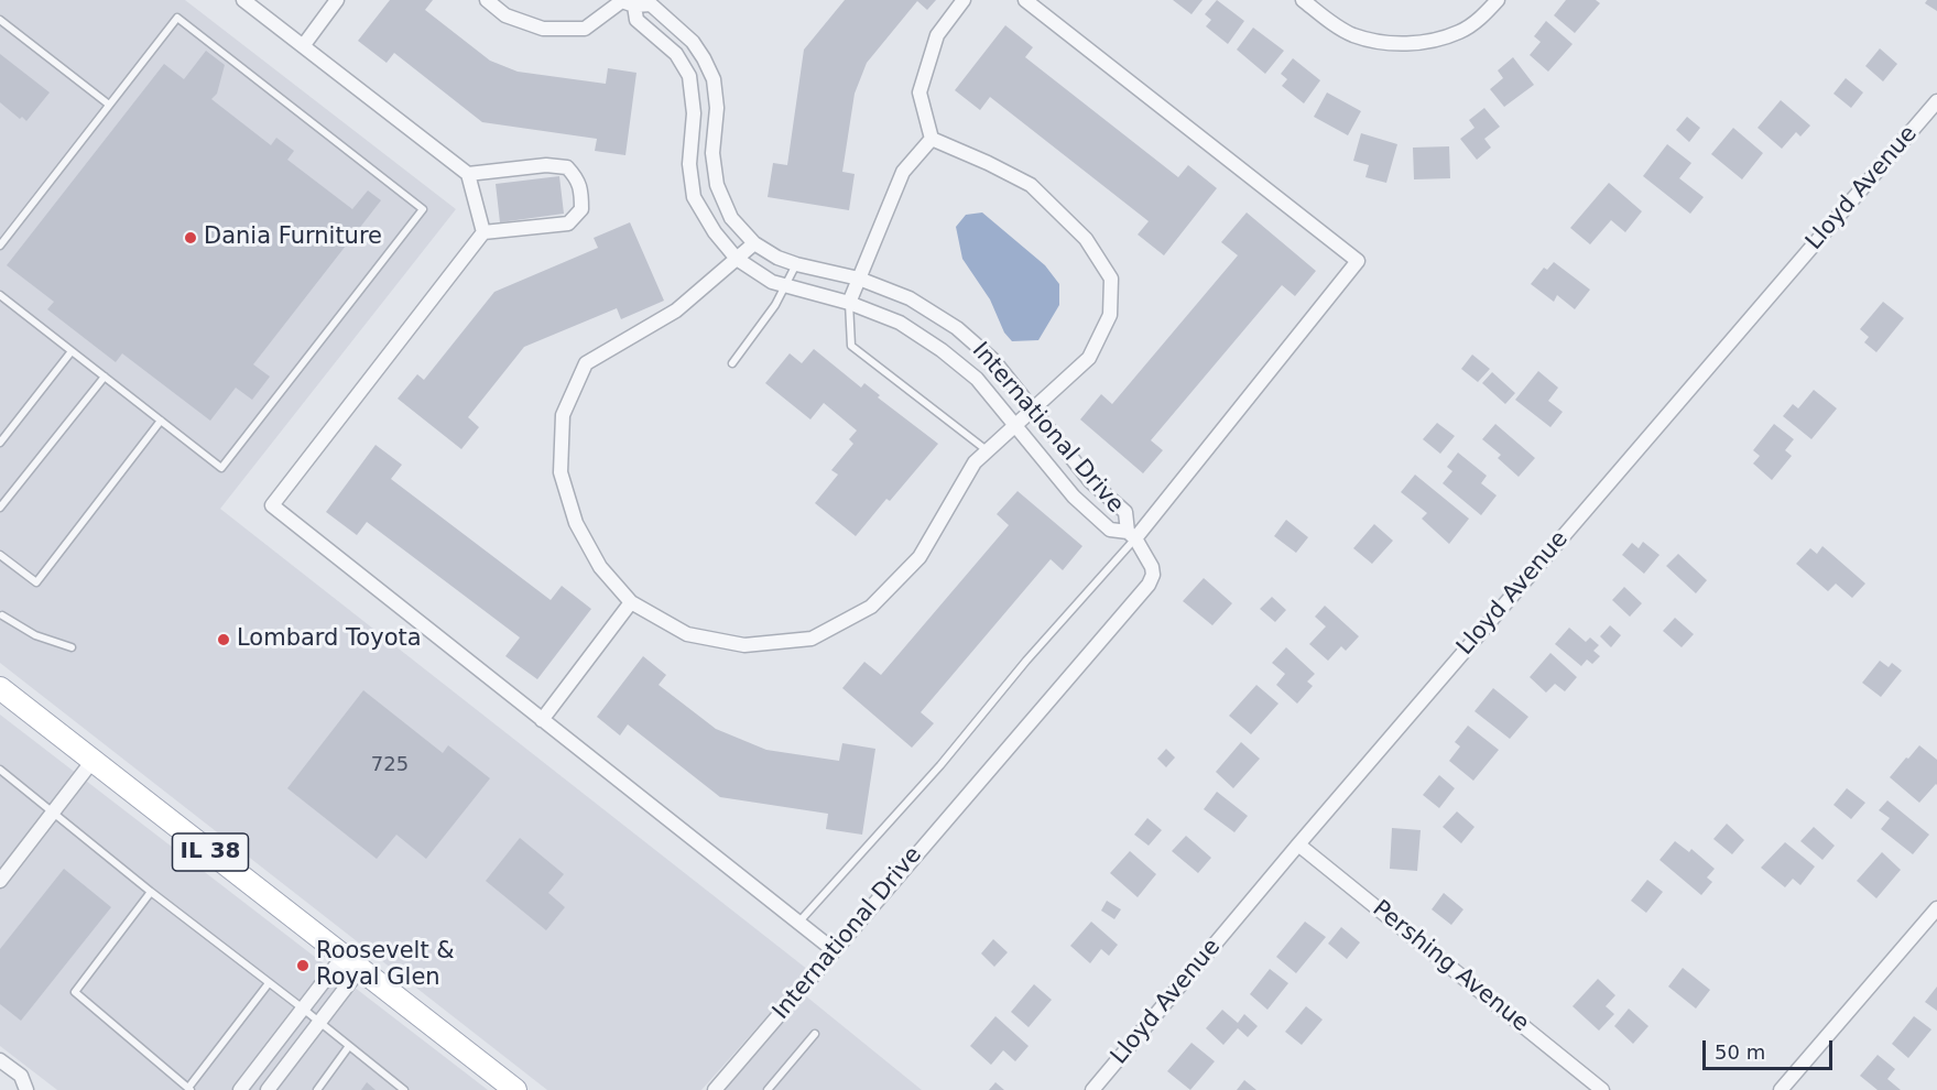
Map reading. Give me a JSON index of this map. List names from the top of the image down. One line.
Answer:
{"streets":{"main road":["IL 38"],"street":["Lloyd Avenue","International Drive","Pershing Avenue"]},"crossings":[["Lloyd Avenue","Pershing Avenue"]],"places":["Dania Furniture","Lombard Toyota","Roosevelt & Royal Glen"],"house_numbers":["725"],"scale_bar":"50 m"}
